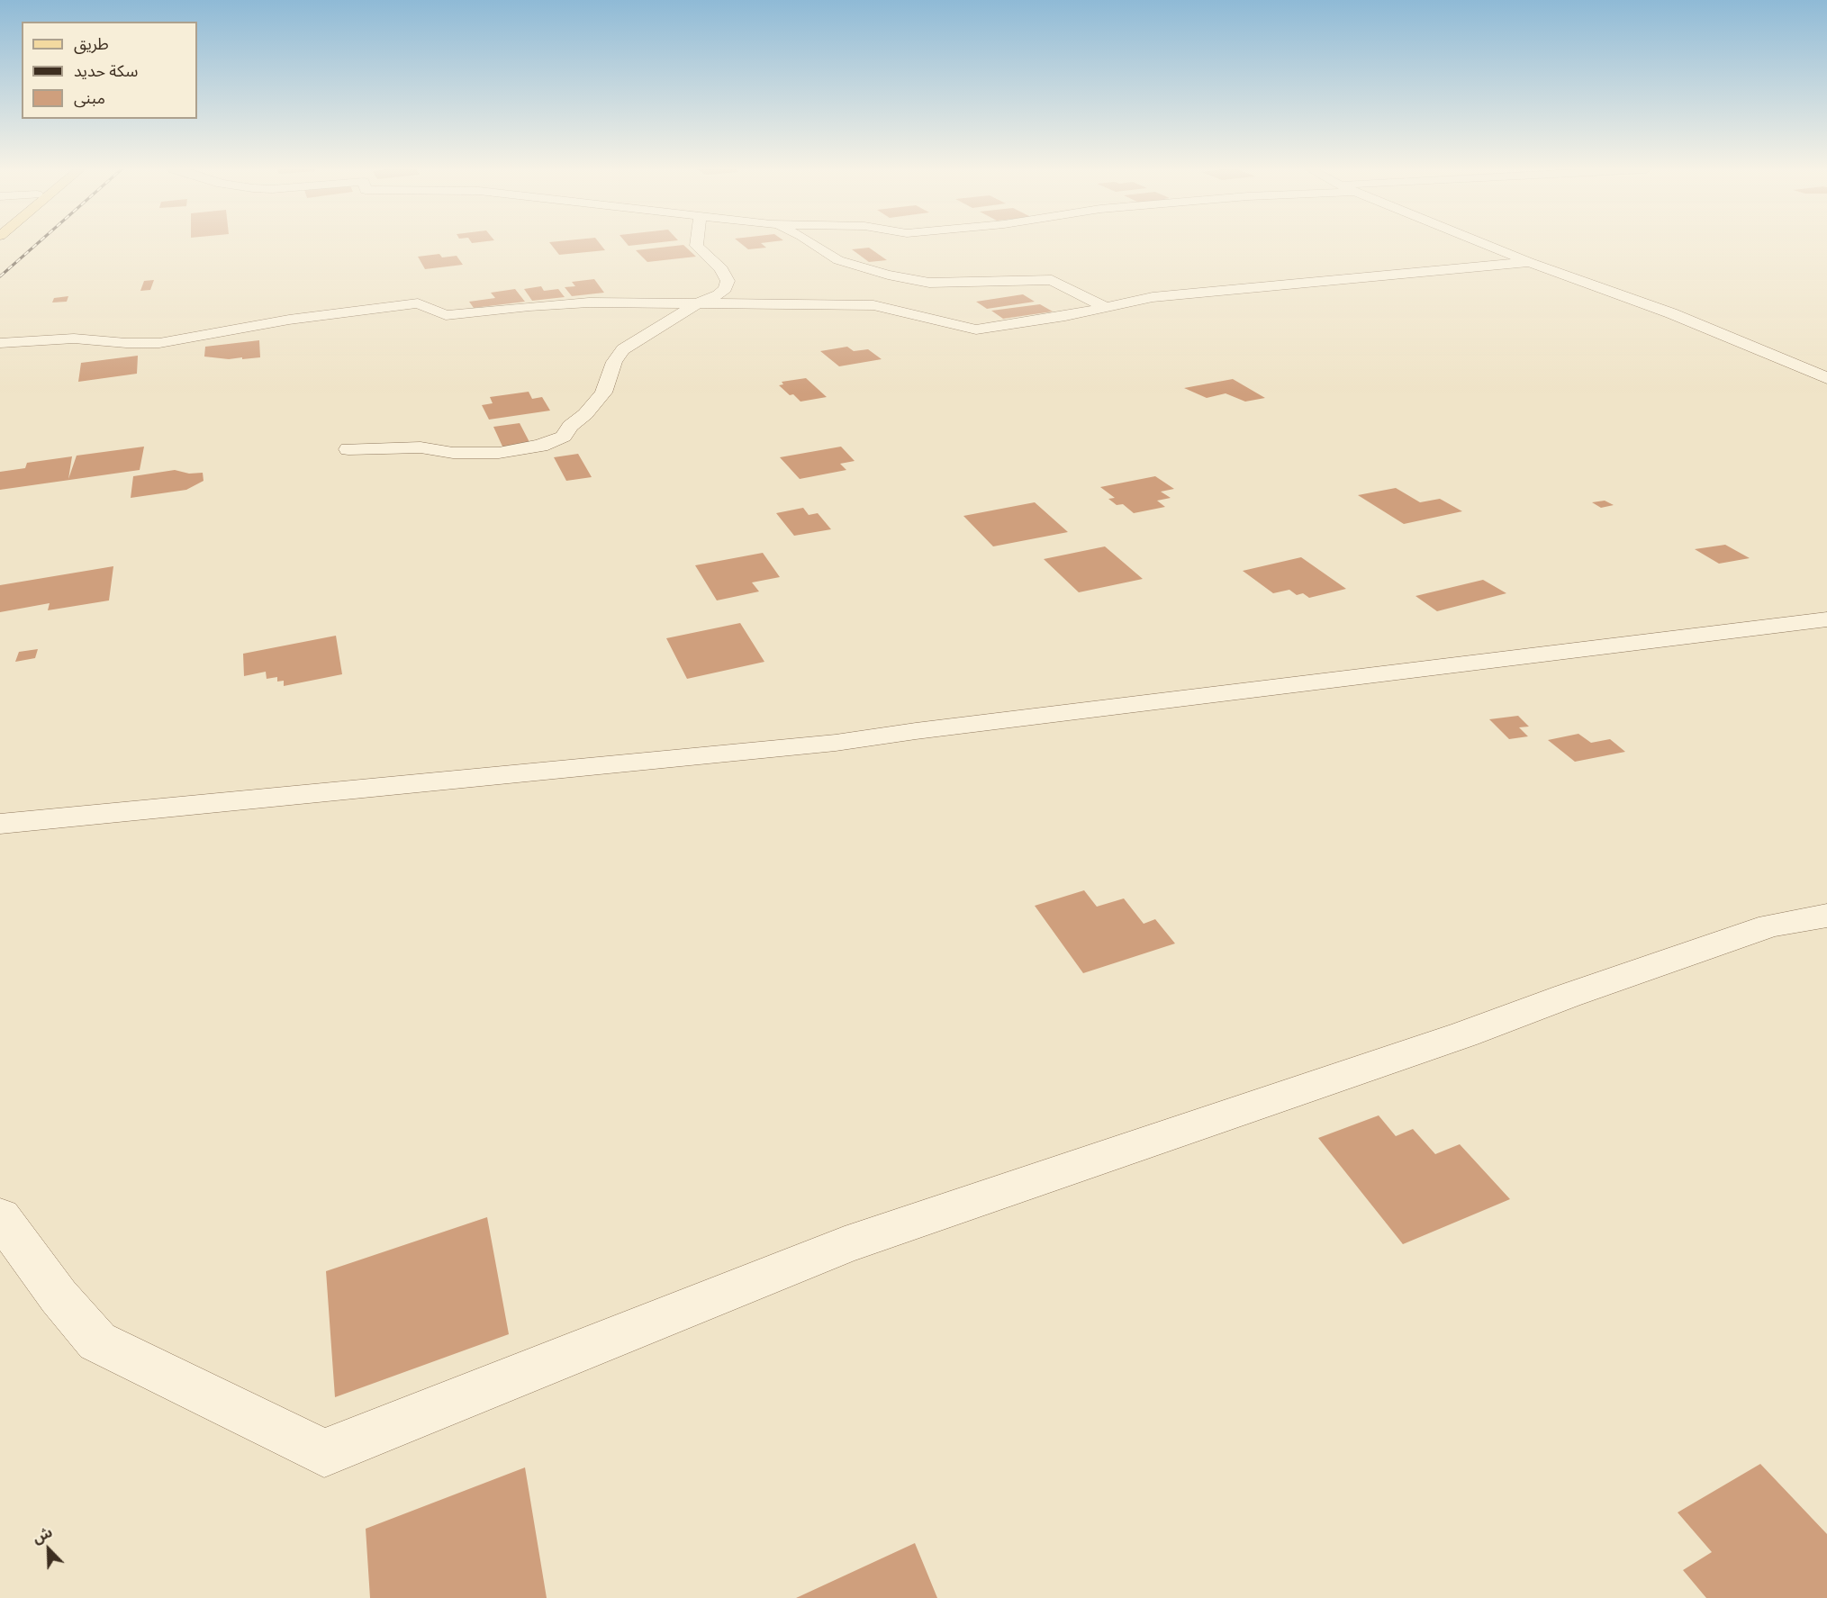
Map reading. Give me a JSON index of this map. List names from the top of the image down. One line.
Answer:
{"legend":["طريق","سكة حديد","مبنى"],"north":"top left"}
